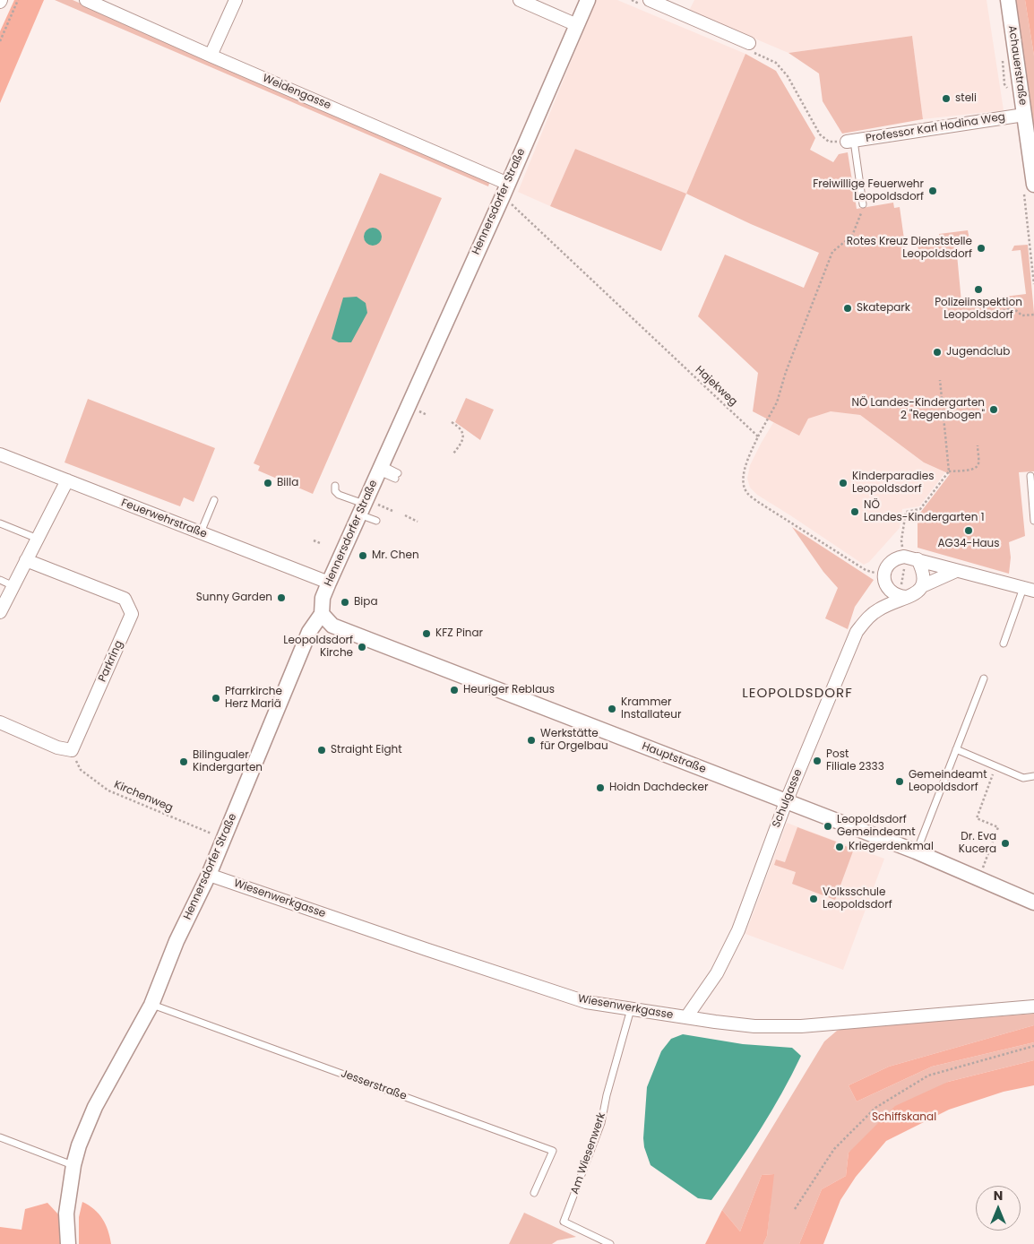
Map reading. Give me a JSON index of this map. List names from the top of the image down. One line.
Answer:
{"streets":{"street":["Achauerstraße","Weidengasse","Professor Karl Hodina Weg","Hennersdorfer Straße","Feuerwehrstraße","Parkring","Hauptstraße","Schulgasse","Wiesenwerkgasse"],"lane":["Jesserstraße","Am Wiesenwerk"],"path":["Hajekweg","Kirchenweg"]},"crossings":[["Achauerstraße","Professor Karl Hodina Weg"],["Weidengasse","Hennersdorfer Straße"],["Weidengasse","Hajekweg"],["Hennersdorfer Straße","Hajekweg"],["Hennersdorfer Straße","Feuerwehrstraße"],["Hennersdorfer Straße","Hauptstraße"],["Hennersdorfer Straße","Kirchenweg"],["Hennersdorfer Straße","Wiesenwerkgasse"],["Hennersdorfer Straße","Jesserstraße"],["Parkring","Kirchenweg"],["Hauptstraße","Schulgasse"],["Schulgasse","Wiesenwerkgasse"],["Wiesenwerkgasse","Am Wiesenwerk"]],"districts":["LEOPOLDSDORF"],"parks":["Schiffskanal"],"places":["steli","Freiwillige Feuerwehr Leopoldsdorf","Rotes Kreuz Dienststelle Leopoldsdorf","Polizeiinspektion Leopoldsdorf","Skatepark","Jugendclub","NÖ Landes-Kindergarten 2 \"Regenbogen\"","Billa","Kinderparadies Leopoldsdorf","NÖ Landes-Kindergarten 1","AG34-Haus","Mr. Chen","Sunny Garden","Bipa","KFZ Pinar","Leopoldsdorf Kirche","Heuriger Reblaus","Pfarrkirche Herz Mariä","Krammer Installateur","Werkstätte für Orgelbau","Straight Eight","Post Filiale 2333","Bilingualer Kindergarten","Gemeindeamt Leopoldsdorf","Hoidn Dachdecker","Leopoldsdorf Gemeindeamt","Dr. Eva Kucera","Kriegerdenkmal","Volksschule Leopoldsdorf"],"north":"top"}
